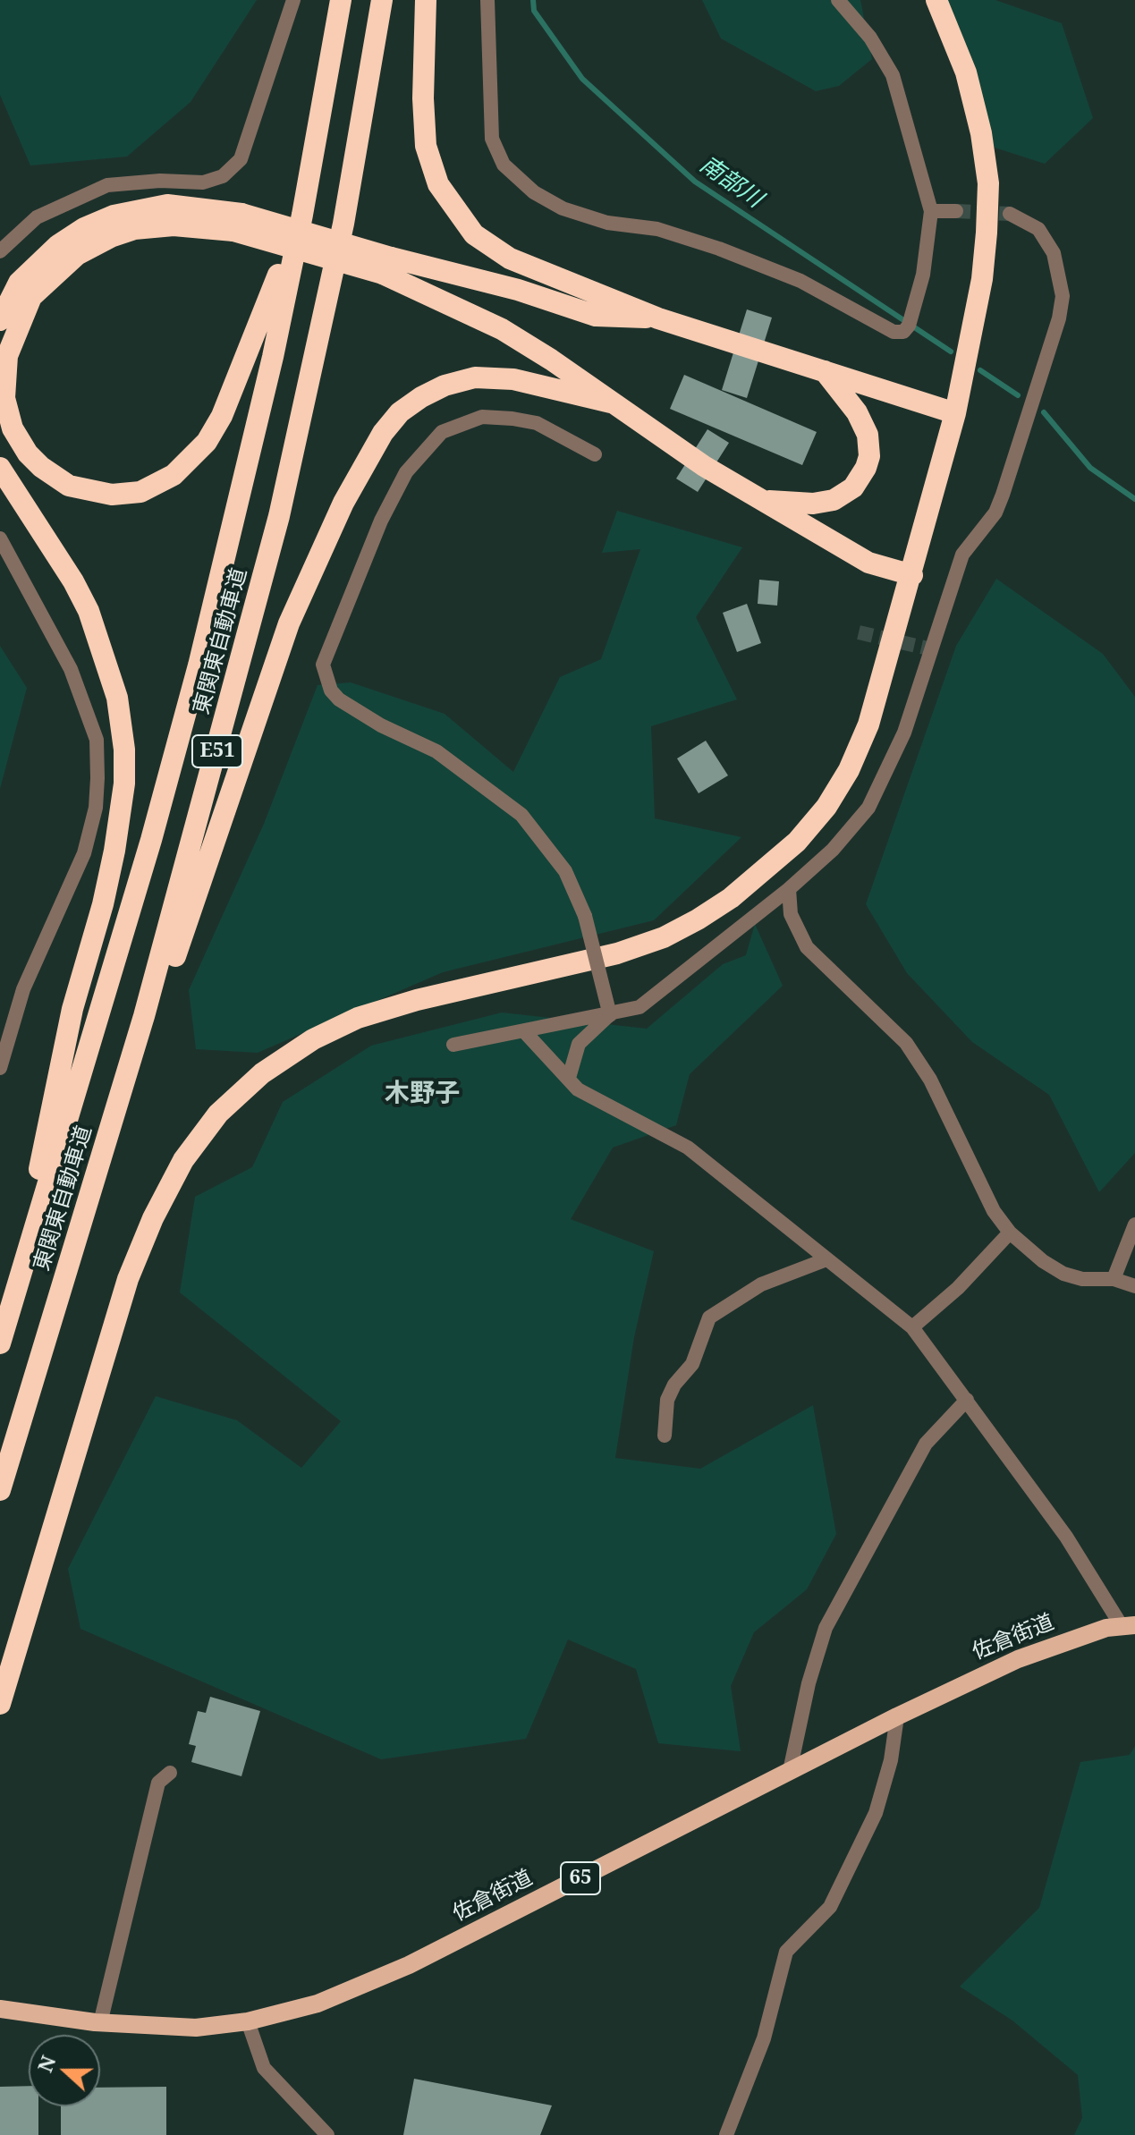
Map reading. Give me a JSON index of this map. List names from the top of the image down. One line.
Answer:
{"streets":{"highway":["東関東自動車道","E51"],"main road":["佐倉街道","65"]},"districts":["木野子"],"water":["南部川"],"north":"left"}
